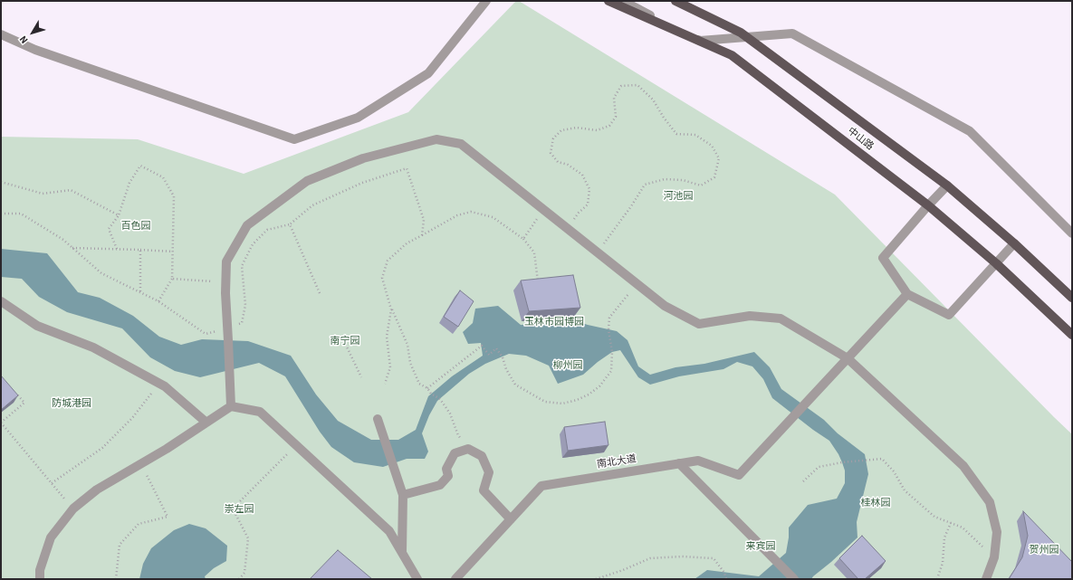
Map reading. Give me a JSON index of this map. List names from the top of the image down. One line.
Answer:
{"streets":{"main road":["中山路"],"street":["南北大道"]},"parks":["河池园","百色园","玉林市园博园","南宁园","柳州园","防城港园","桂林园","崇左园","来宾园","贺州园"],"north":"bottom left"}
